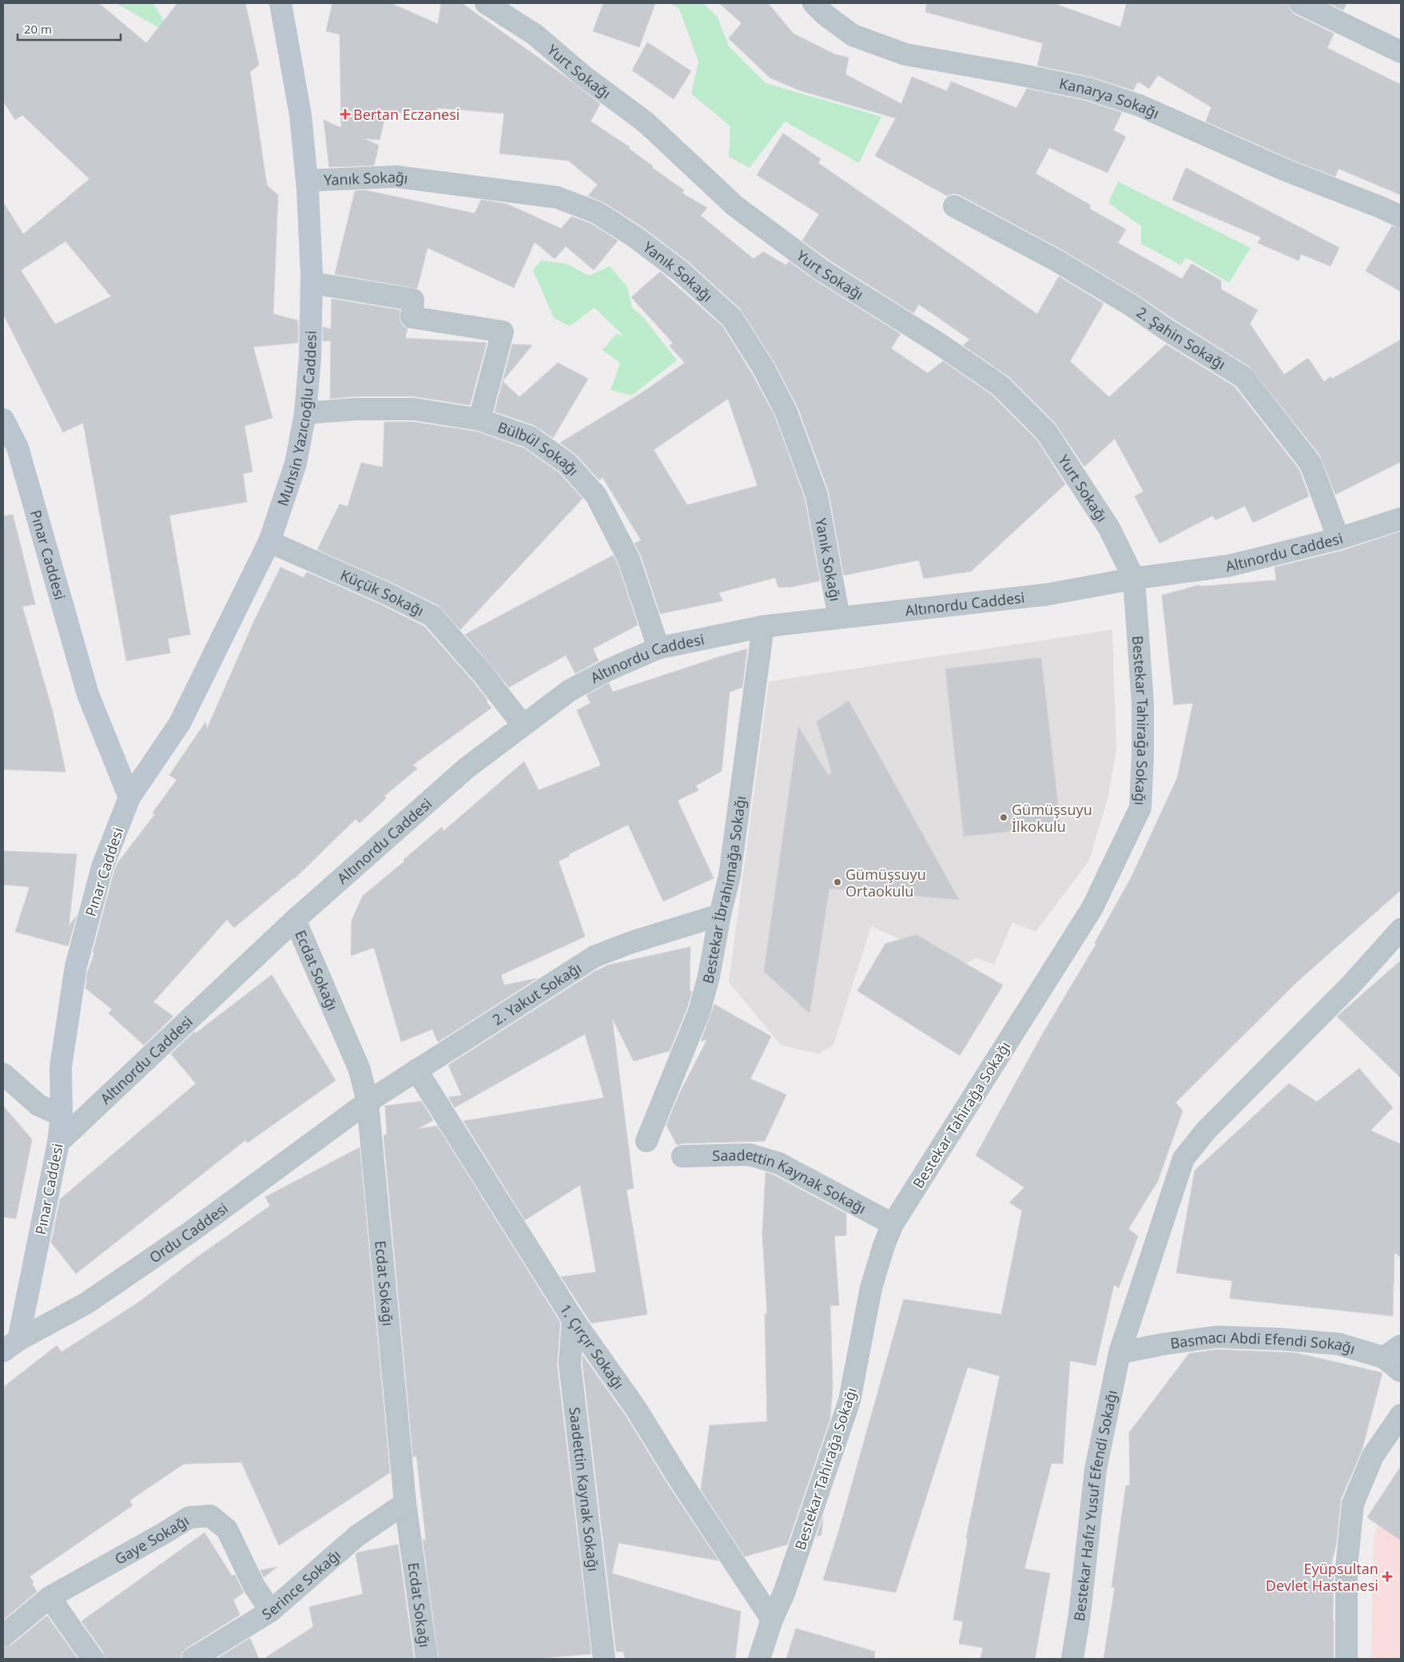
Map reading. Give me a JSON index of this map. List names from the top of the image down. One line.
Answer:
{"streets":{"main road":["Muhsin Yazıcıoğlu Caddesi","Pınar Caddesi"],"street":["Yurt Sokağı","Kanarya Sokağı","Yanık Sokağı","2. Şahin Sokağı","Bülbül Sokağı","Altınordu Caddesi","Küçük Sokağı","Bestekar Tahirağa Sokağı","Bestekar İbrahimağa Sokağı","Ecdat Sokağı","2. Yakut Sokağı","Saadettin Kaynak Sokağı","Ordu Caddesi","1. Çırçır Sokağı","Basmacı Abdi Efendi Sokağı","Bestekar Hafız Yusuf Efendi Sokağı","Gaye Sokağı","Serince Sokağı"]},"crossings":[["Yurt Sokağı","Altınordu Caddesi"],["Yurt Sokağı","Bestekar Tahirağa Sokağı"],["Yanık Sokağı","Muhsin Yazıcıoğlu Caddesi"],["Yanık Sokağı","Altınordu Caddesi"],["2. Şahin Sokağı","Altınordu Caddesi"],["Muhsin Yazıcıoğlu Caddesi","Bülbül Sokağı"],["Muhsin Yazıcıoğlu Caddesi","Pınar Caddesi"],["Muhsin Yazıcıoğlu Caddesi","Küçük Sokağı"],["Bülbül Sokağı","Altınordu Caddesi"],["Altınordu Caddesi","Pınar Caddesi"],["Altınordu Caddesi","Küçük Sokağı"],["Altınordu Caddesi","Bestekar Tahirağa Sokağı"],["Altınordu Caddesi","Bestekar İbrahimağa Sokağı"],["Altınordu Caddesi","Ecdat Sokağı"],["Pınar Caddesi","Ordu Caddesi"],["Bestekar Tahirağa Sokağı","Saadettin Kaynak Sokağı"],["Bestekar Tahirağa Sokağı","1. Çırçır Sokağı"],["Bestekar İbrahimağa Sokağı","2. Yakut Sokağı"],["Ecdat Sokağı","2. Yakut Sokağı"],["Ecdat Sokağı","Ordu Caddesi"],["Ecdat Sokağı","Serince Sokağı"],["2. Yakut Sokağı","Ordu Caddesi"],["2. Yakut Sokağı","1. Çırçır Sokağı"],["Saadettin Kaynak Sokağı","1. Çırçır Sokağı"],["Basmacı Abdi Efendi Sokağı","Bestekar Hafız Yusuf Efendi Sokağı"],["Gaye Sokağı","Serince Sokağı"]],"places":{"health":["Bertan Eczanesi","Eyüpsultan Devlet Hastanesi"],"other":["Gümüşsuyu İlkokulu","Gümüşsuyu Ortaokulu"]},"scale_bar":"20 m"}
